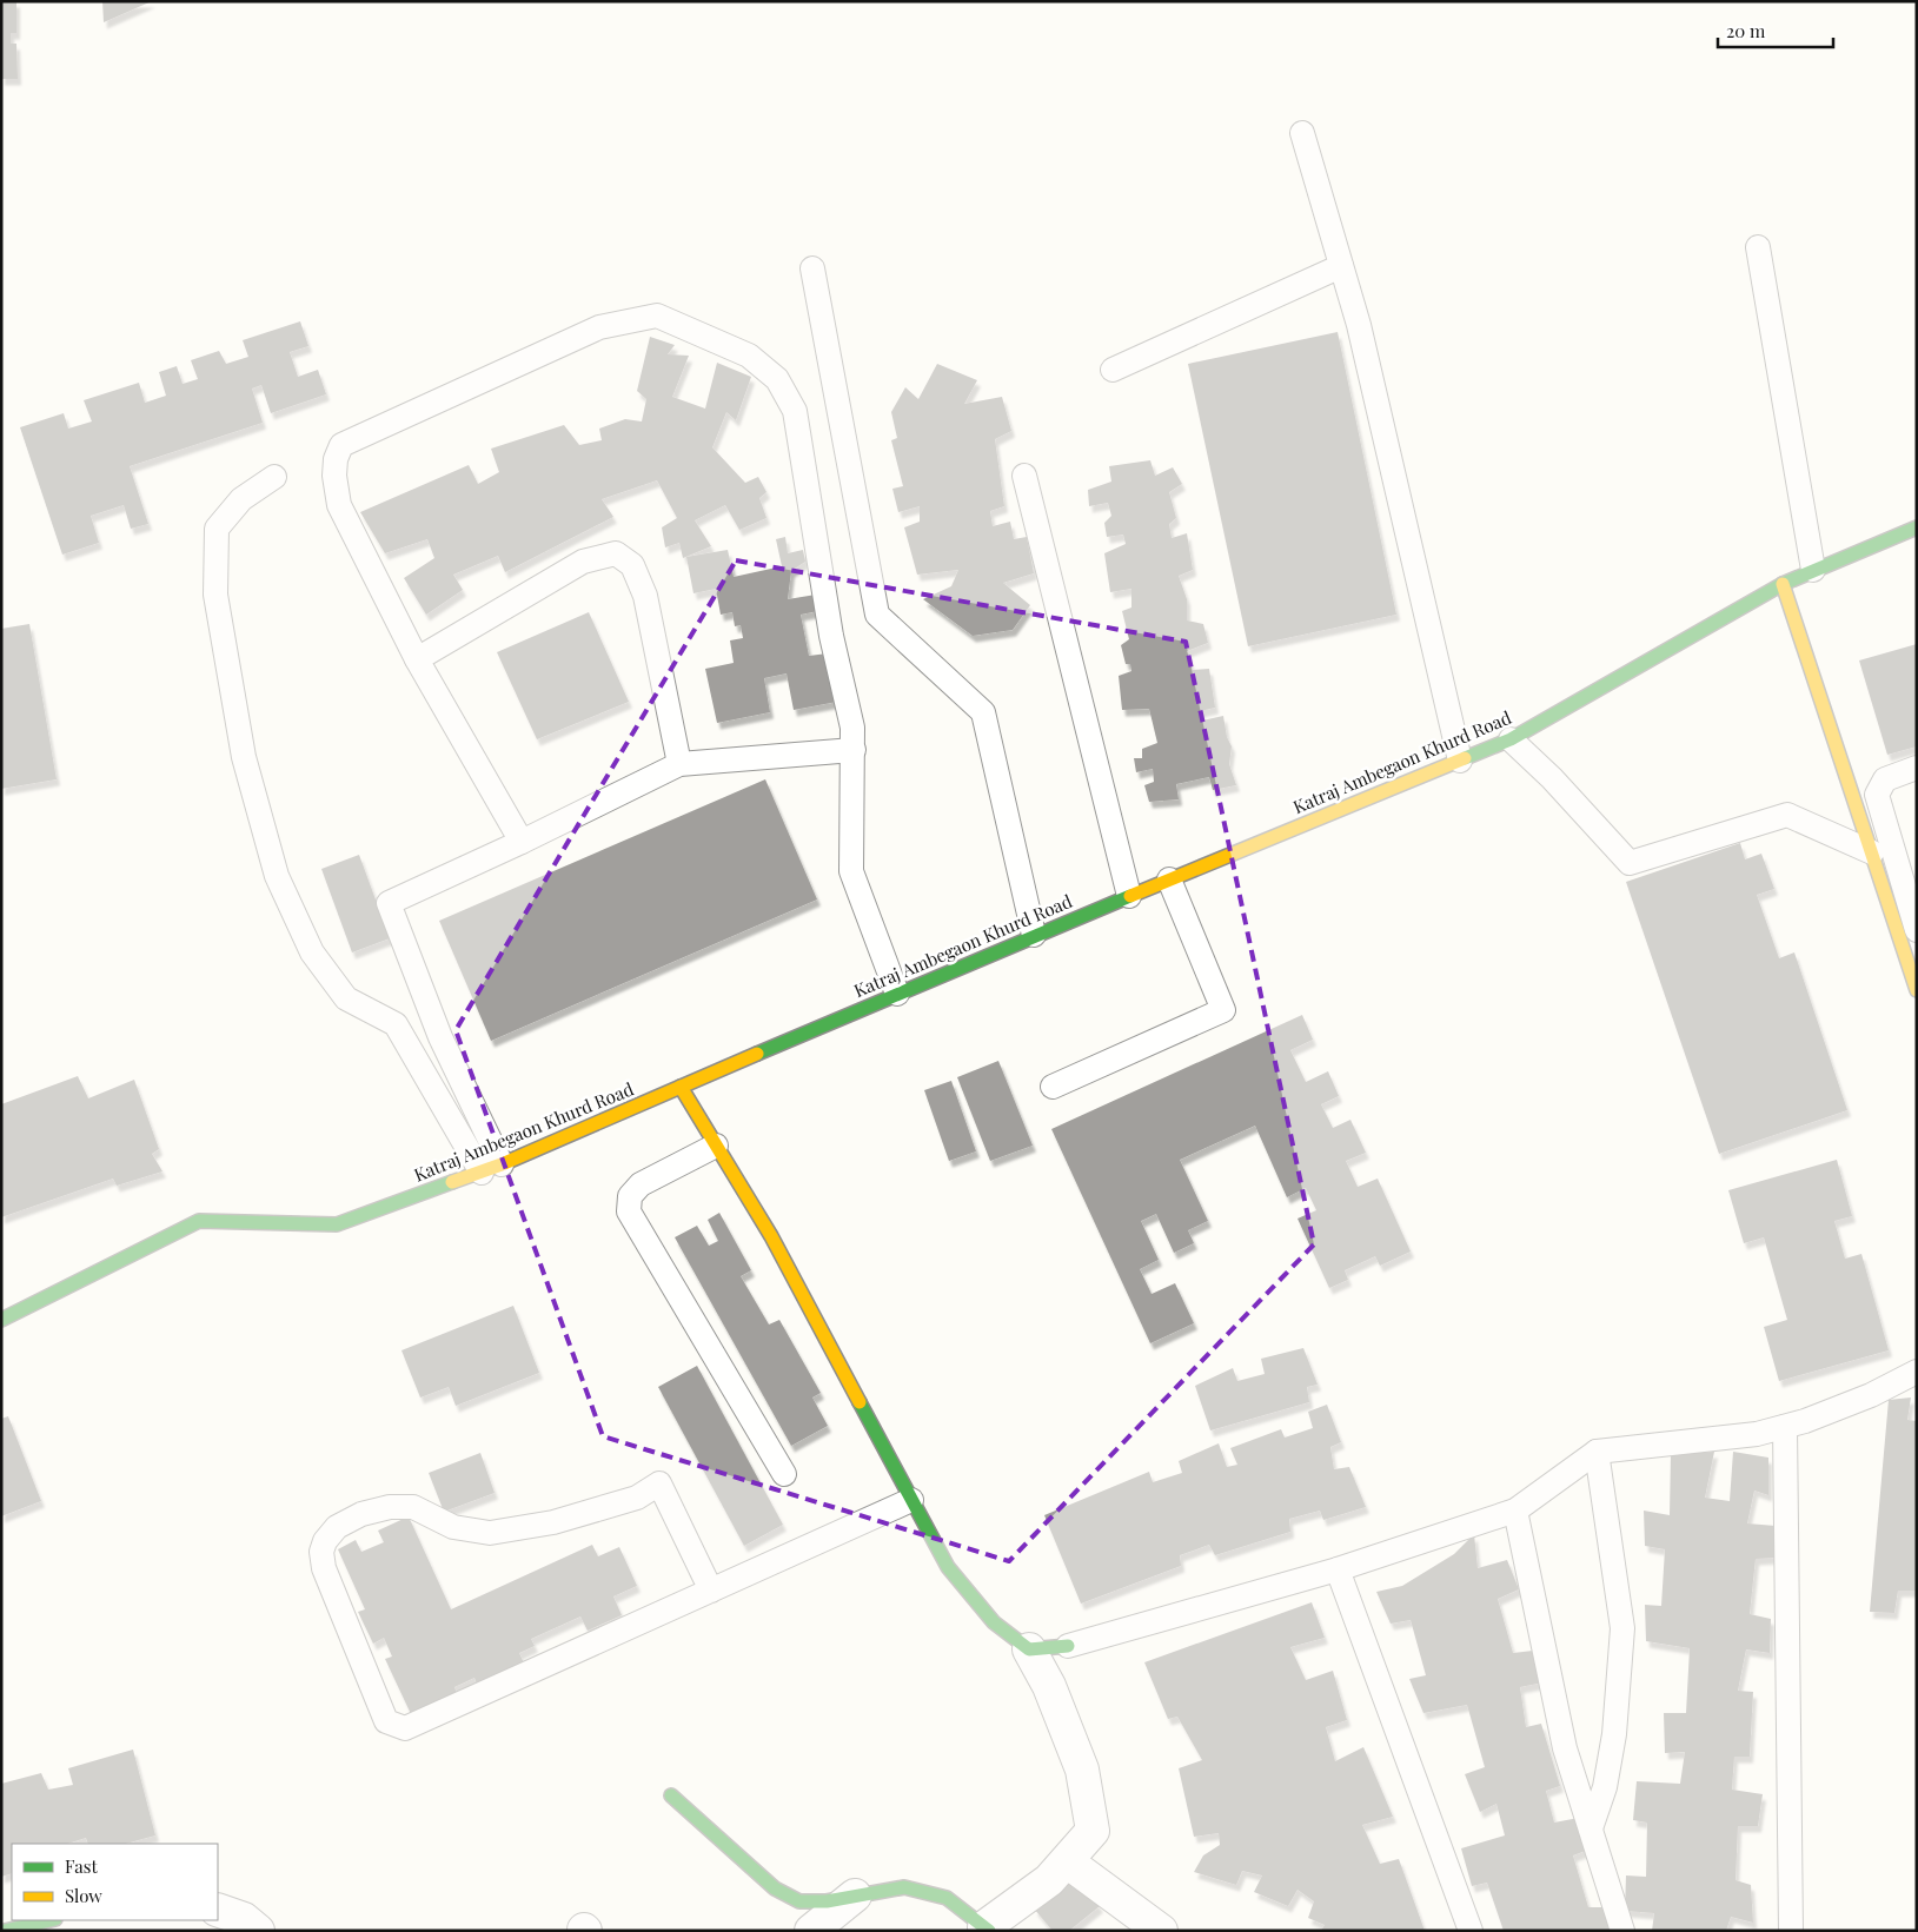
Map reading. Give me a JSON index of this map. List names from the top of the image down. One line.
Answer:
{"streets":{"street":["Katraj Ambegaon Khurd Road"]},"legend":["Fast","Slow"],"scale_bar":"20 m"}
